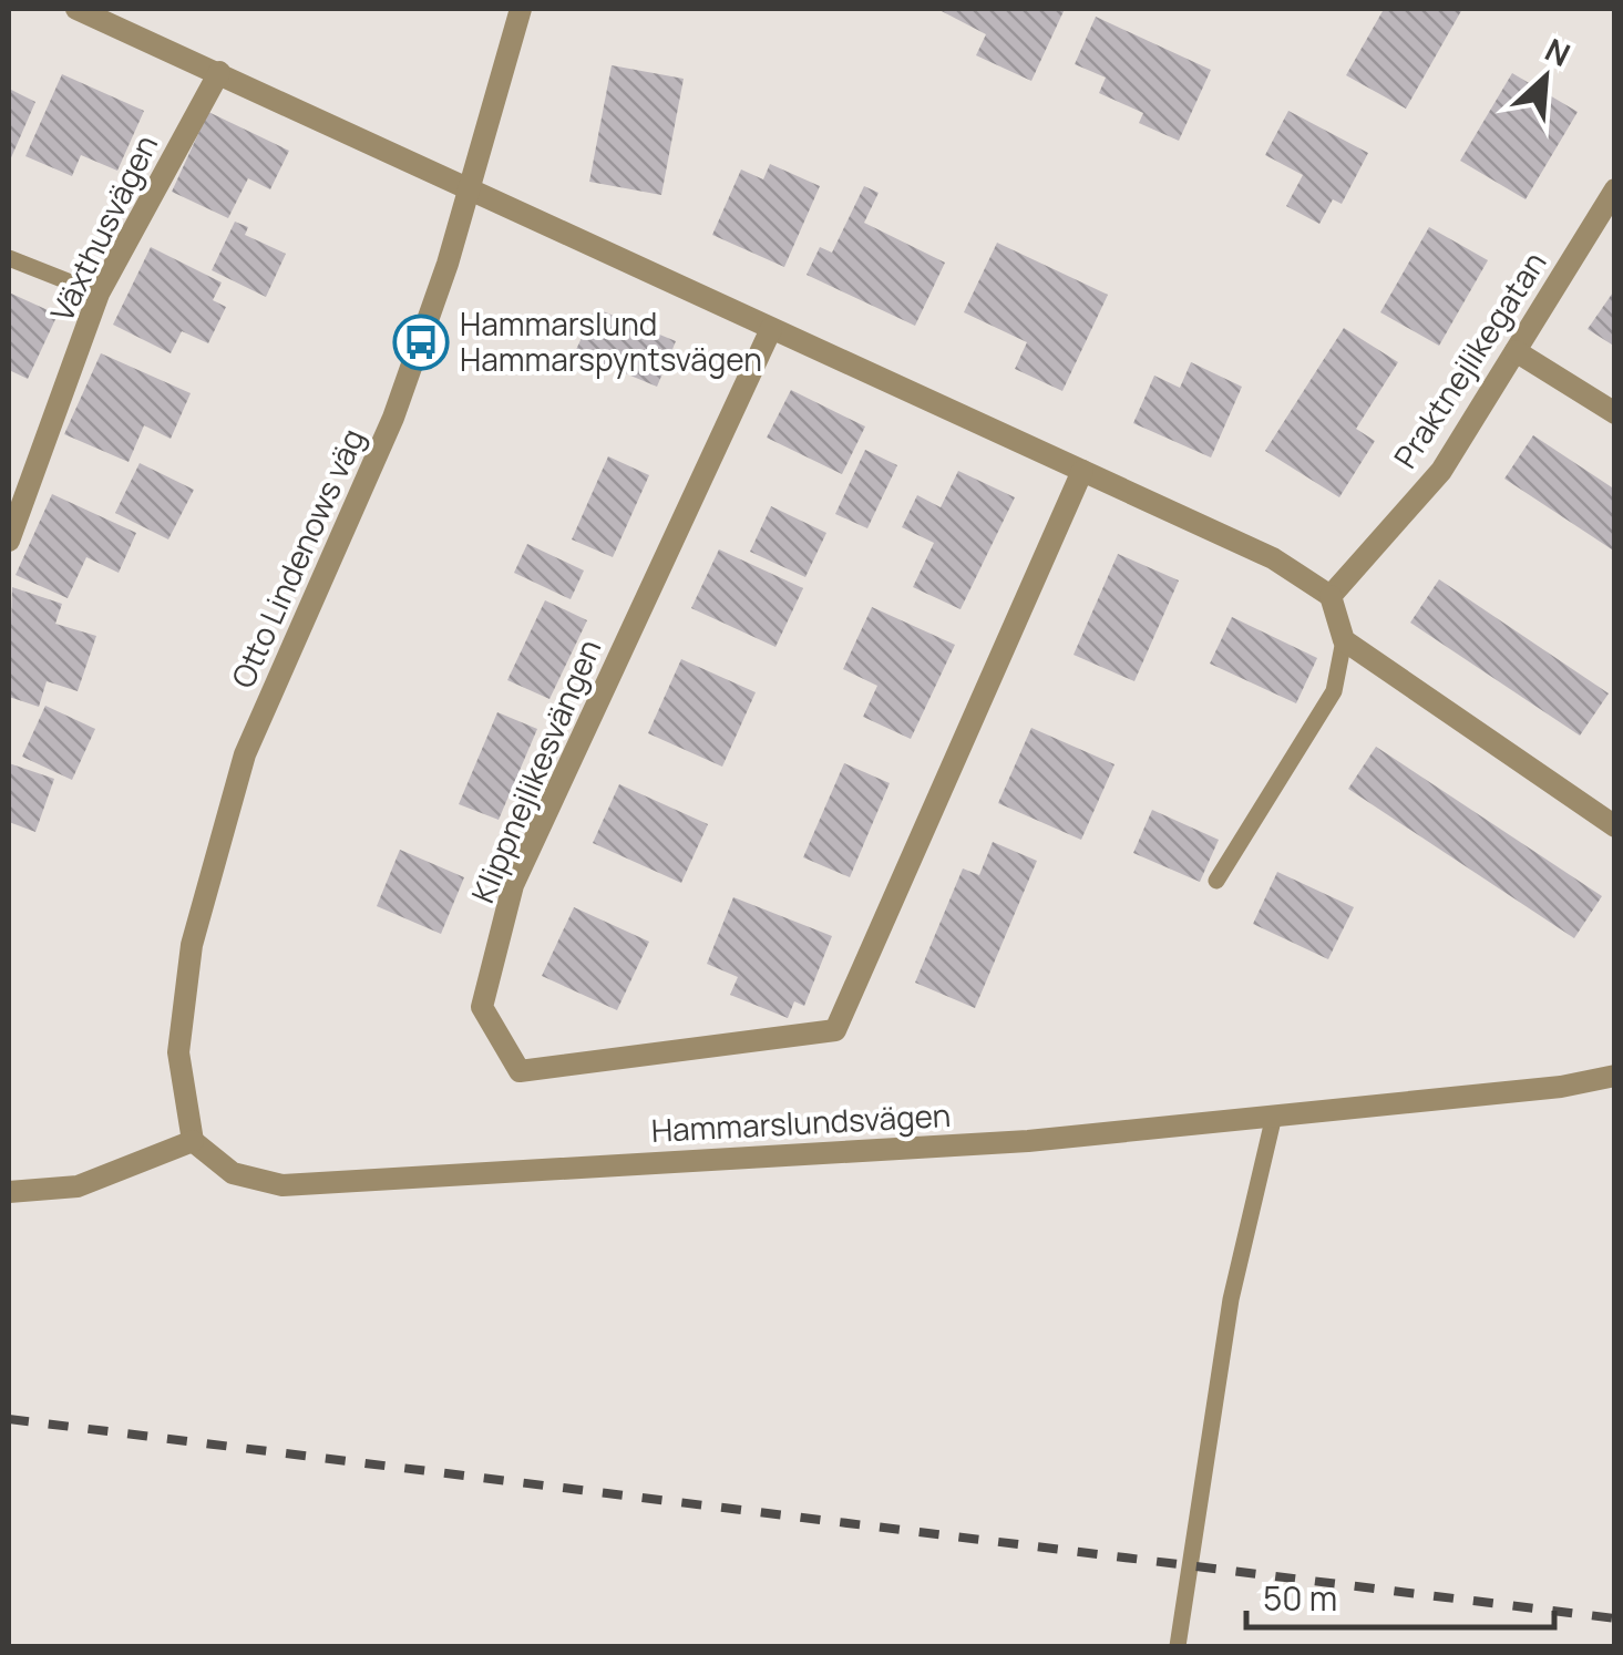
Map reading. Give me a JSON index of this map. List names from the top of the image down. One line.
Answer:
{"streets":{"street":["Växthusvägen","Praktnejlikegatan","Otto Lindenows väg","Klippnejlikesvängen","Hammarslundsvägen"]},"crossings":[["Otto Lindenows väg","Hammarslundsvägen"]],"places":{"bus stop":["Hammarslund Hammarspyntsvägen"]},"scale_bar":"50 m","north":"top right"}
